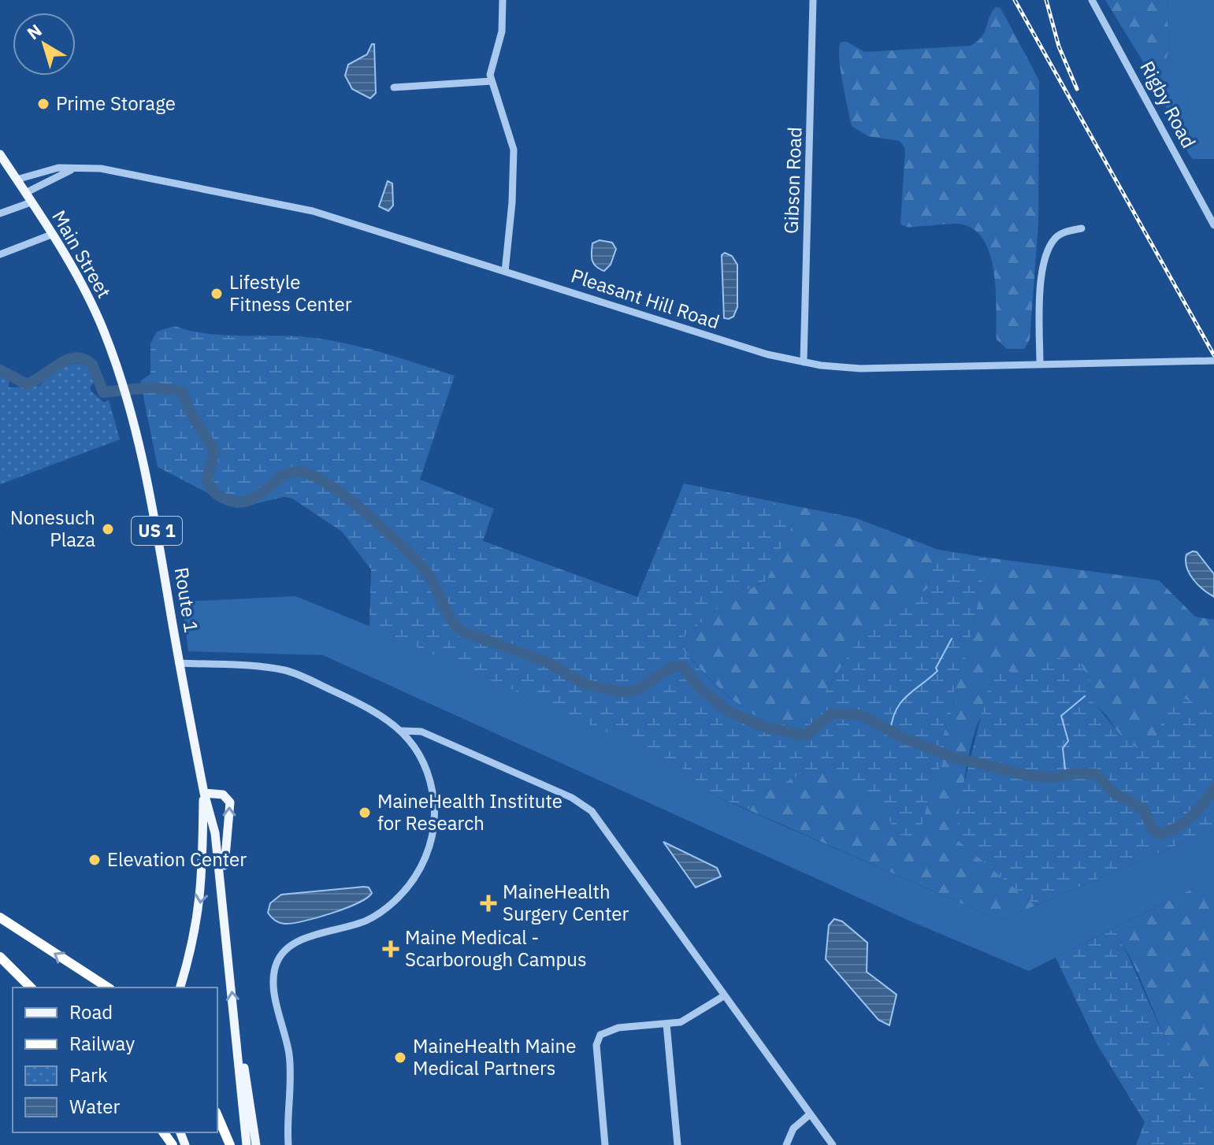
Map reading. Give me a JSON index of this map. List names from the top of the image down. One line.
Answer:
{"streets":{"main road":["Main Street","US 1","Route 1"],"street":["Rigby Road","Gibson Road","Pleasant Hill Road"]},"crossings":[["Gibson Road","Pleasant Hill Road"],["Main Street","Pleasant Hill Road"],["Main Street","Route 1"]],"places":{"other":["Prime Storage","Lifestyle Fitness Center","Nonesuch Plaza","MaineHealth Institute for Research","Elevation Center","MaineHealth Maine Medical Partners"],"health":["MaineHealth Surgery Center","Maine Medical - Scarborough Campus"]},"legend":["Road","Railway","Park","Water"],"north":"top left"}
